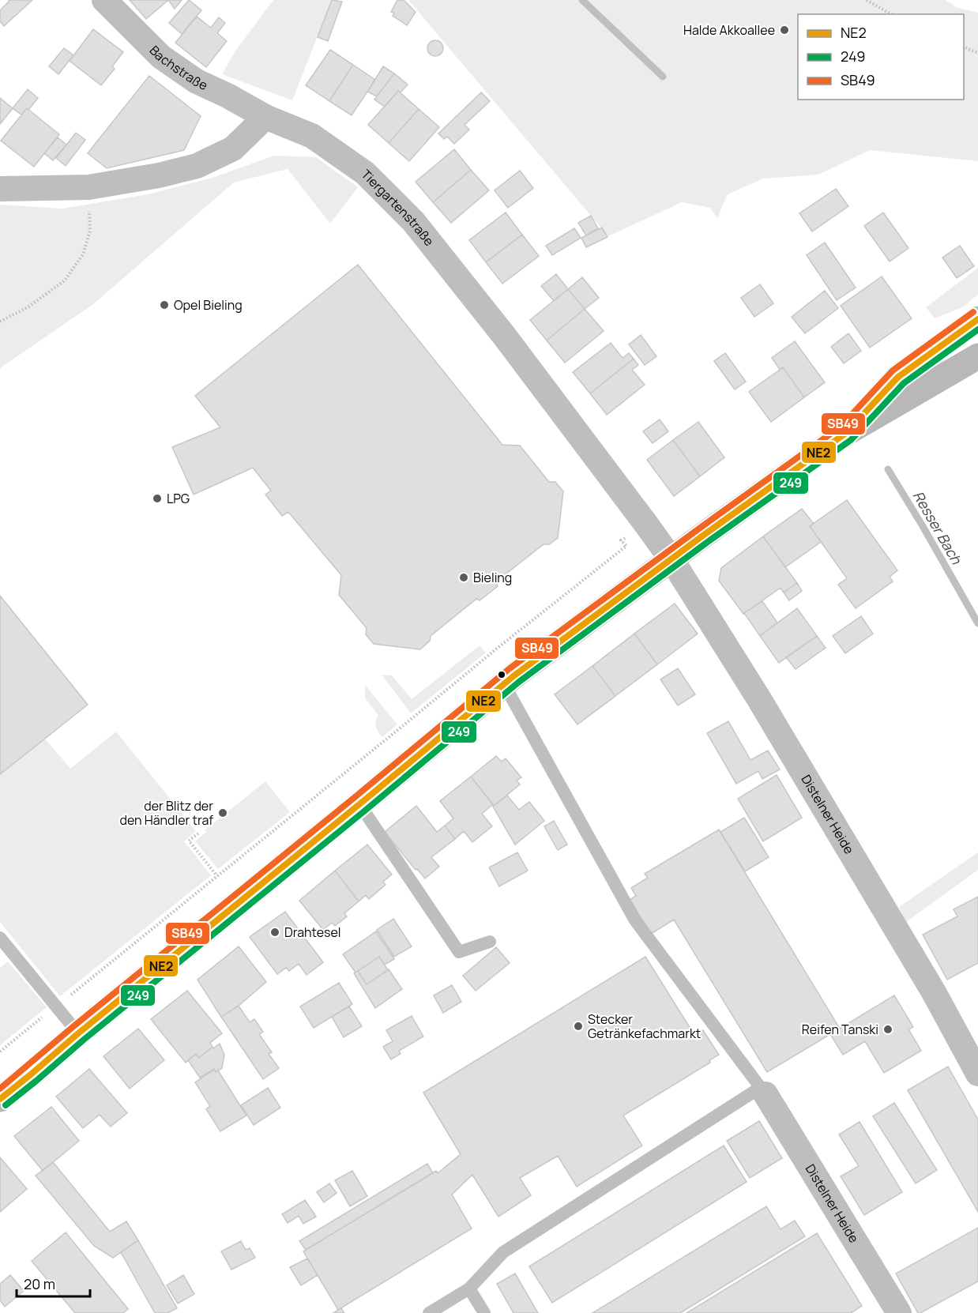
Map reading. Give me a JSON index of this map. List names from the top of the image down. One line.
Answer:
{"streets":{"street":["Bachstraße","Tiergartenstraße","Distelner Heide"]},"crossings":[["Bachstraße","Tiergartenstraße"],["Tiergartenstraße","Distelner Heide"]],"water":["Resser Bach"],"places":["Halde Akkoallee","Opel Bieling","LPG","Bieling","der Blitz der den Händler traf","Drahtesel","Stecker Getränkefachmarkt","Reifen Tanski"],"lines":["transit line SB49","transit line NE2","transit line 249"],"legend":["NE2","249","SB49"],"scale_bar":"20 m"}
